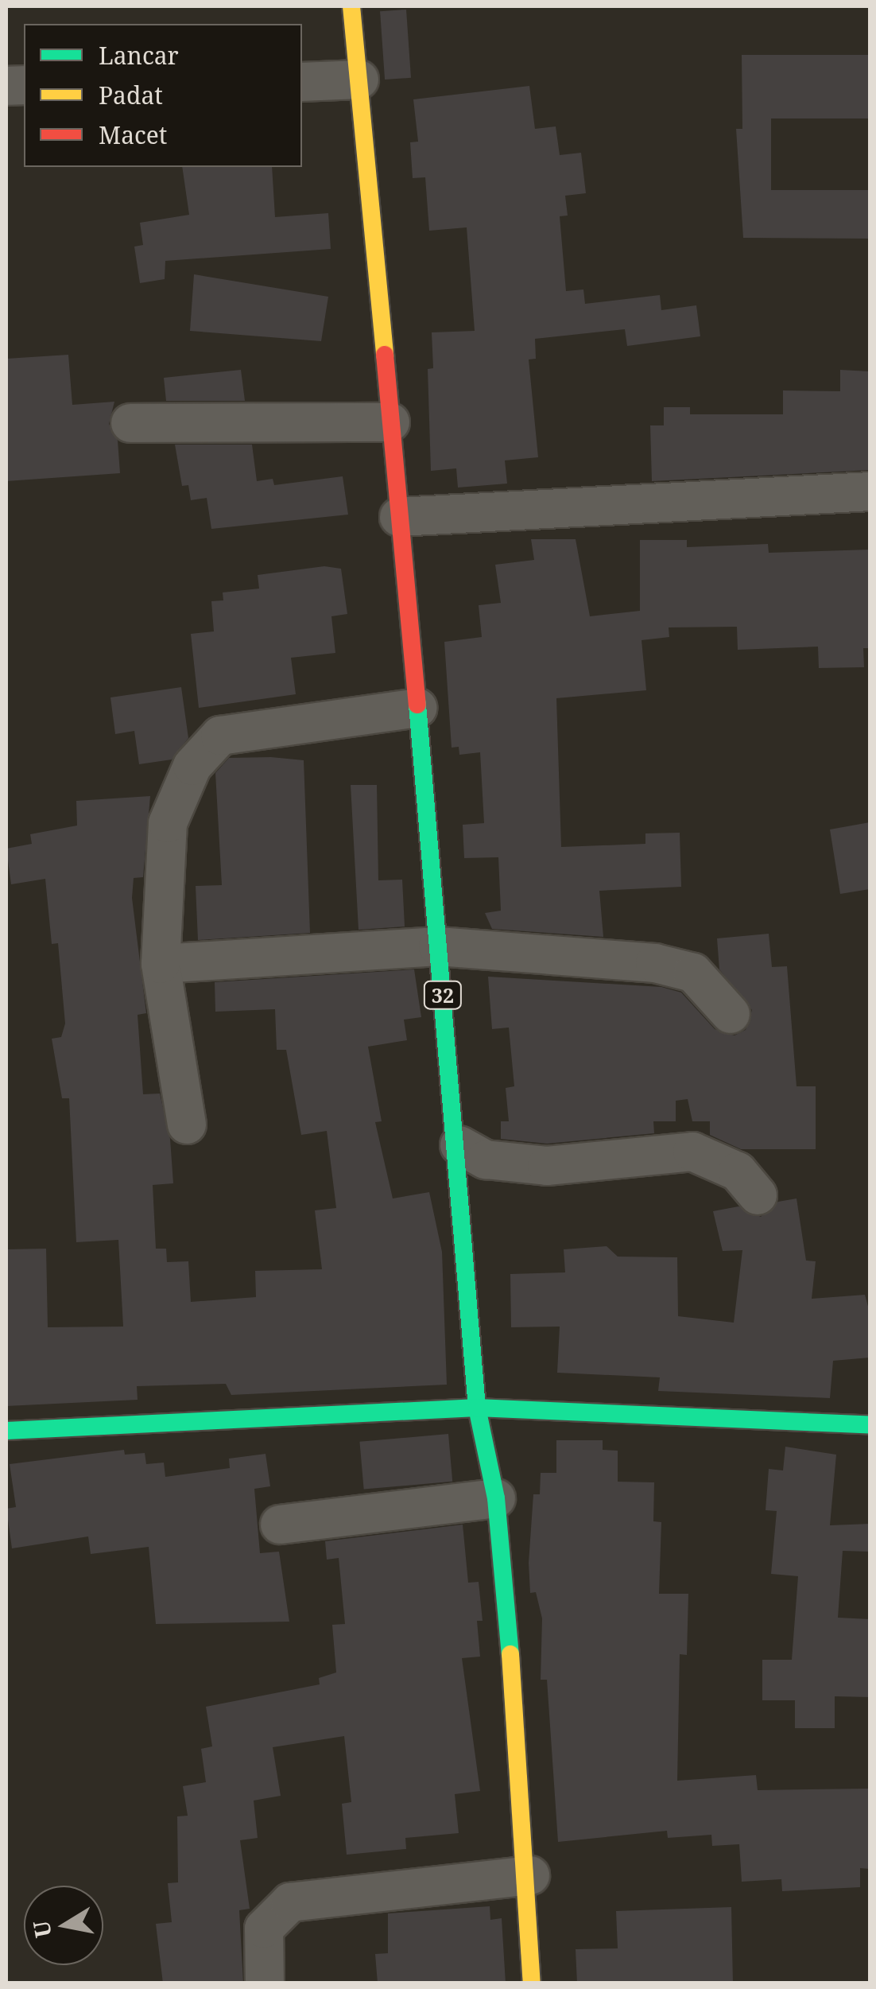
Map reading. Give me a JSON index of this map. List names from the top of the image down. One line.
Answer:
{"streets":{"main road":["32"]},"legend":["Lancar","Padat","Macet"],"north":"left"}
